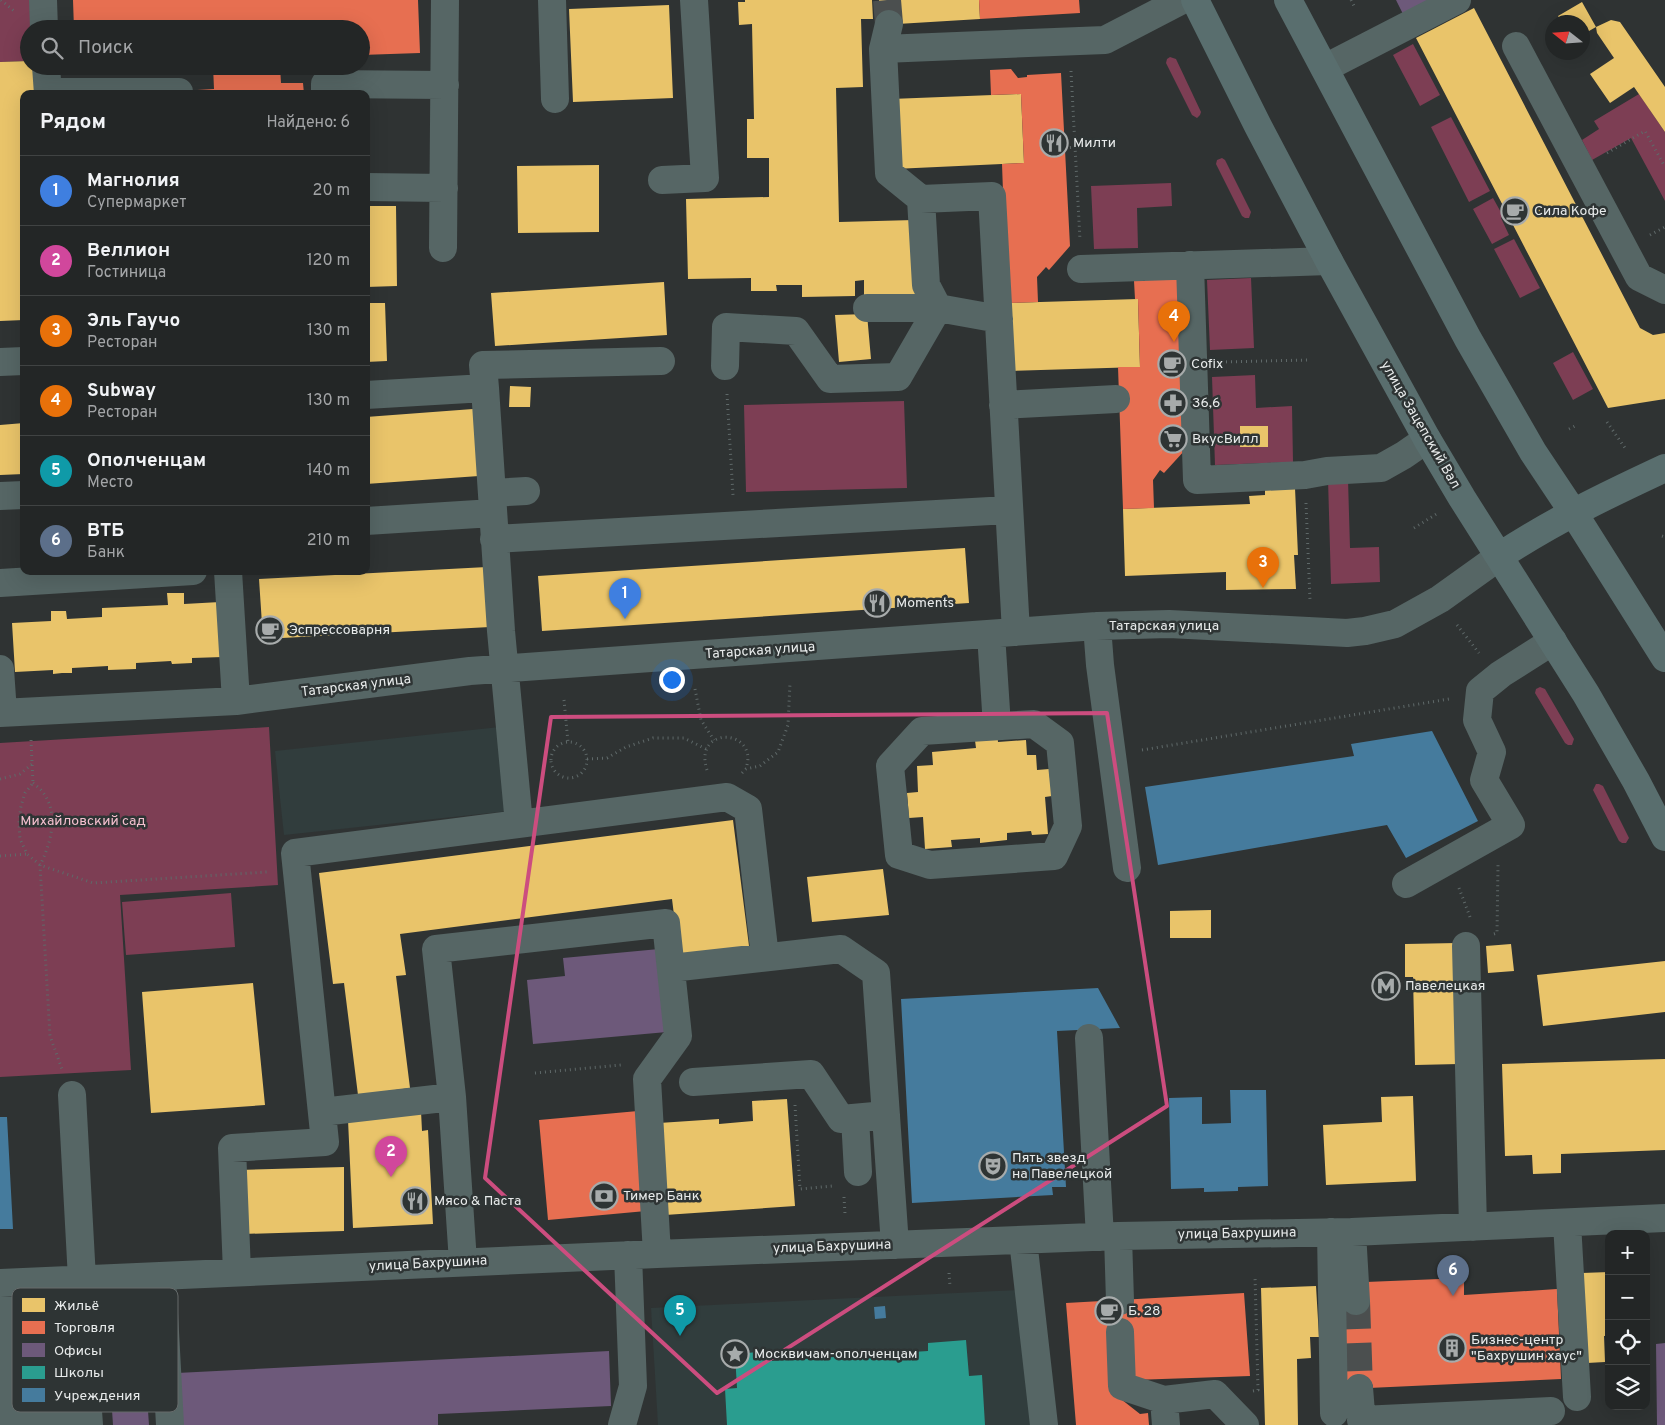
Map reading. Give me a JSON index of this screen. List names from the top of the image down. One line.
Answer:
{"streets":{"main road":["улица Зацепский Вал"],"street":["Татарская улица","улица Бахрушина"]},"crossings":[["улица Зацепский Вал","Татарская улица"]],"parks":["Михайловский сад"],"places":{"restaurant":["Милти","Moments","Мясо & Паста"],"cafe":["Сила Кофе","Cofix","Эспрессоварня","Б. 28"],"pharmacy":["36,6"],"supermarket":["ВкусВилл"],"metro station":["Павелецкая"],"theatre":["Пять звезд на Павелецкой"],"bank":["Тимер Банк"],"building":["Бизнес-центр \"Бахрушин хаус\""],"place":["Москвичам-ополченцам"]},"legend":["Жильё","Торговля","Офисы","Школы","Учреждения"],"north":"left","page":{"search":"Поиск","heading":["Рядом","Найдено: 6"],"list":[{"mark":"1","name":"Магнолия","note":"Супермаркет","value":"20 m"},{"mark":"2","name":"Веллион","note":"Гостиница","value":"120 m"},{"mark":"3","name":"Эль Гаучо","note":"Ресторан","value":"130 m"},{"mark":"4","name":"Subway","note":"Ресторан","value":"130 m"},{"mark":"5","name":"Ополченцам","note":"Место","value":"140 m"},{"mark":"6","name":"ВТБ","note":"Банк","value":"210 m"}],"pins":["4","3","1","2","6","5"],"map_buttons":["+","−"]}}
